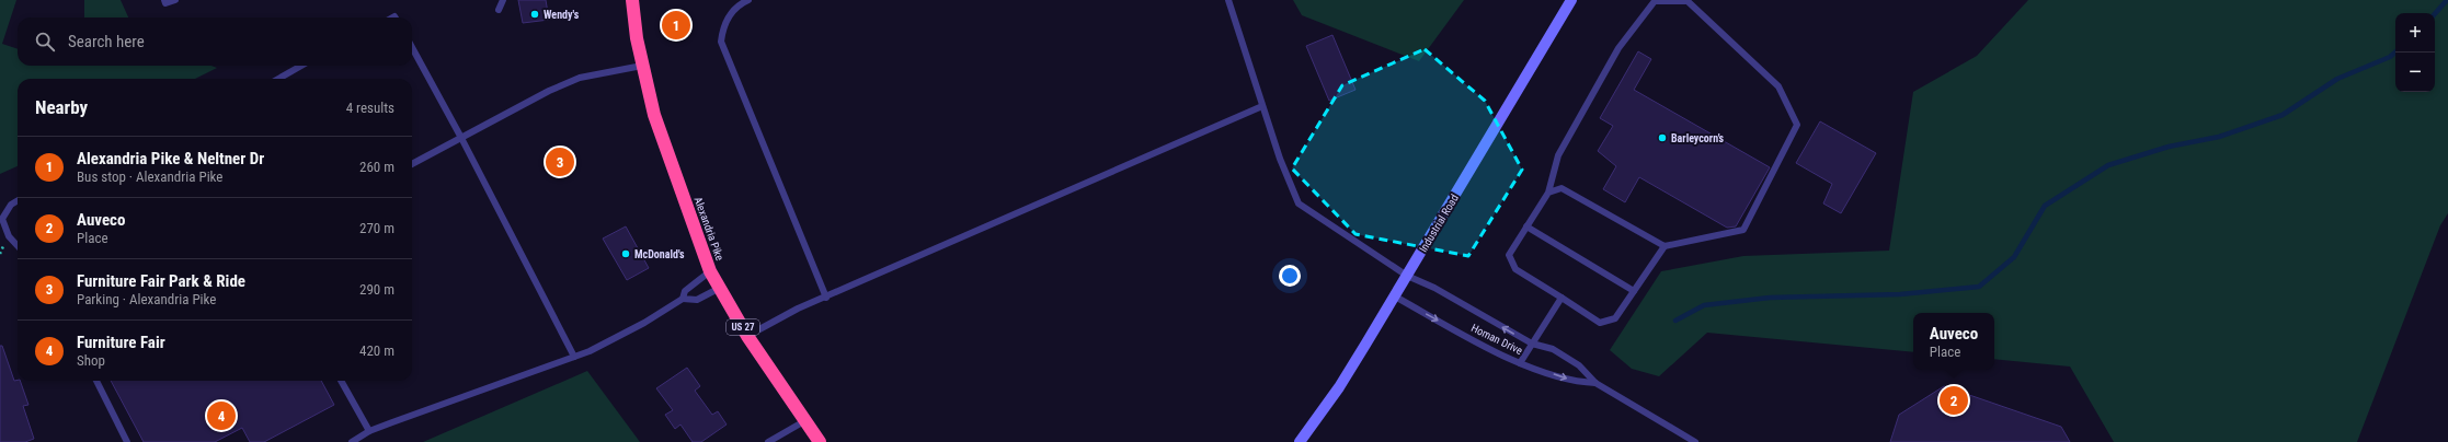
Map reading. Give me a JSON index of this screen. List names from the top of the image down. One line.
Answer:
{"streets":{"highway":["Alexandria Pike","US 27"],"main road":["Industrial Road"],"lane":["Homan Drive"]},"crossings":[["Industrial Road","Homan Drive"]],"places":["Wendy's","Barleycorn’s","McDonald's"],"page":{"pins":["1","3","2","4"],"map_buttons":["+","−"],"search":"Search here","heading":["Nearby","4 results"],"list":[{"mark":"1","name":"Alexandria Pike & Neltner Dr","note":"Bus stop · Alexandria Pike","value":"260 m"},{"mark":"2","name":"Auveco","note":"Place","value":"270 m"},{"mark":"3","name":"Furniture Fair Park & Ride","note":"Parking · Alexandria Pike","value":"290 m"},{"mark":"4","name":"Furniture Fair","note":"Shop","value":"420 m"}],"popup":["Auveco","Place"]}}
